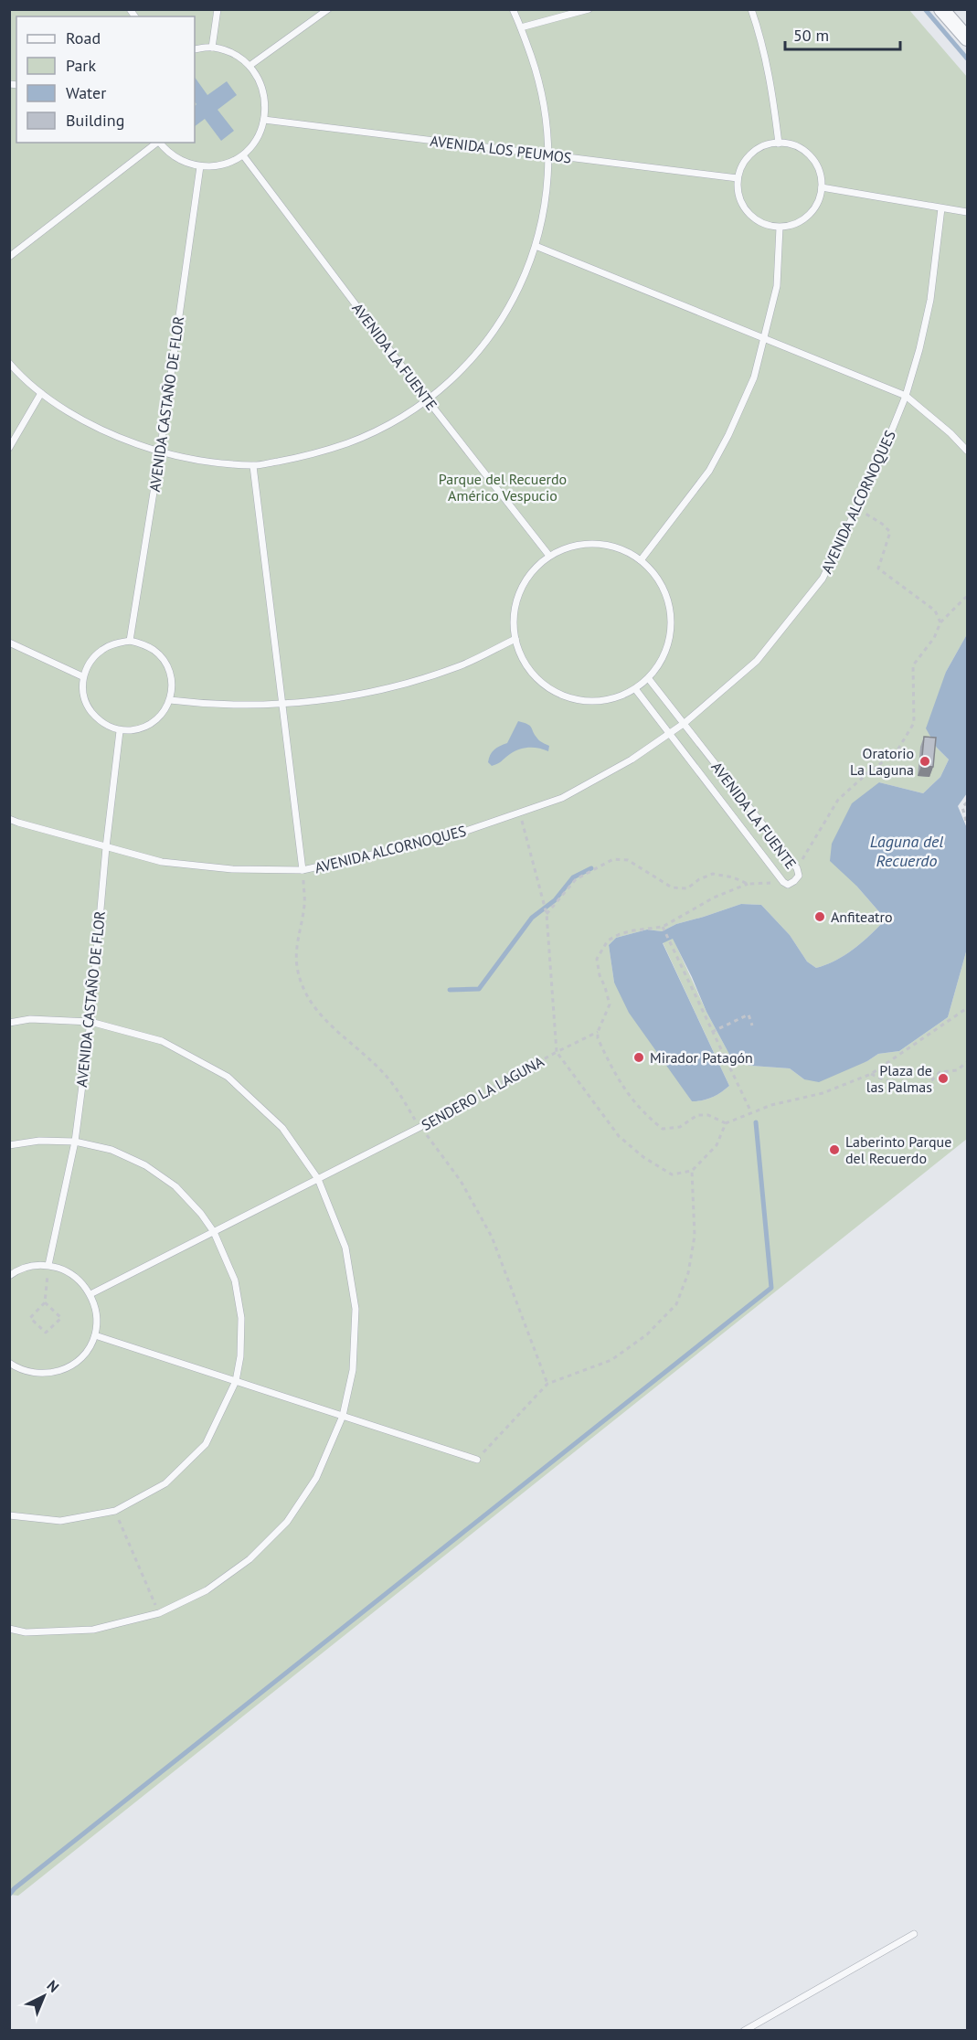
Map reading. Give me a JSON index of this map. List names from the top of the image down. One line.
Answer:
{"streets":{"lane":["AVENIDA LOS PEUMOS","AVENIDA LA FUENTE","AVENIDA CASTAÑO DE FLOR","AVENIDA ALCORNOQUES","SENDERO LA LAGUNA"]},"crossings":[["AVENIDA LA FUENTE","AVENIDA ALCORNOQUES"],["AVENIDA CASTAÑO DE FLOR","AVENIDA ALCORNOQUES"]],"water":["Laguna del Recuerdo"],"parks":["Parque del Recuerdo Américo Vespucio"],"places":["Oratorio La Laguna","Anfiteatro","Mirador Patagón","Plaza de las Palmas","Laberinto Parque del Recuerdo"],"legend":["Road","Park","Water","Building"],"scale_bar":"50 m","north":"top right"}
